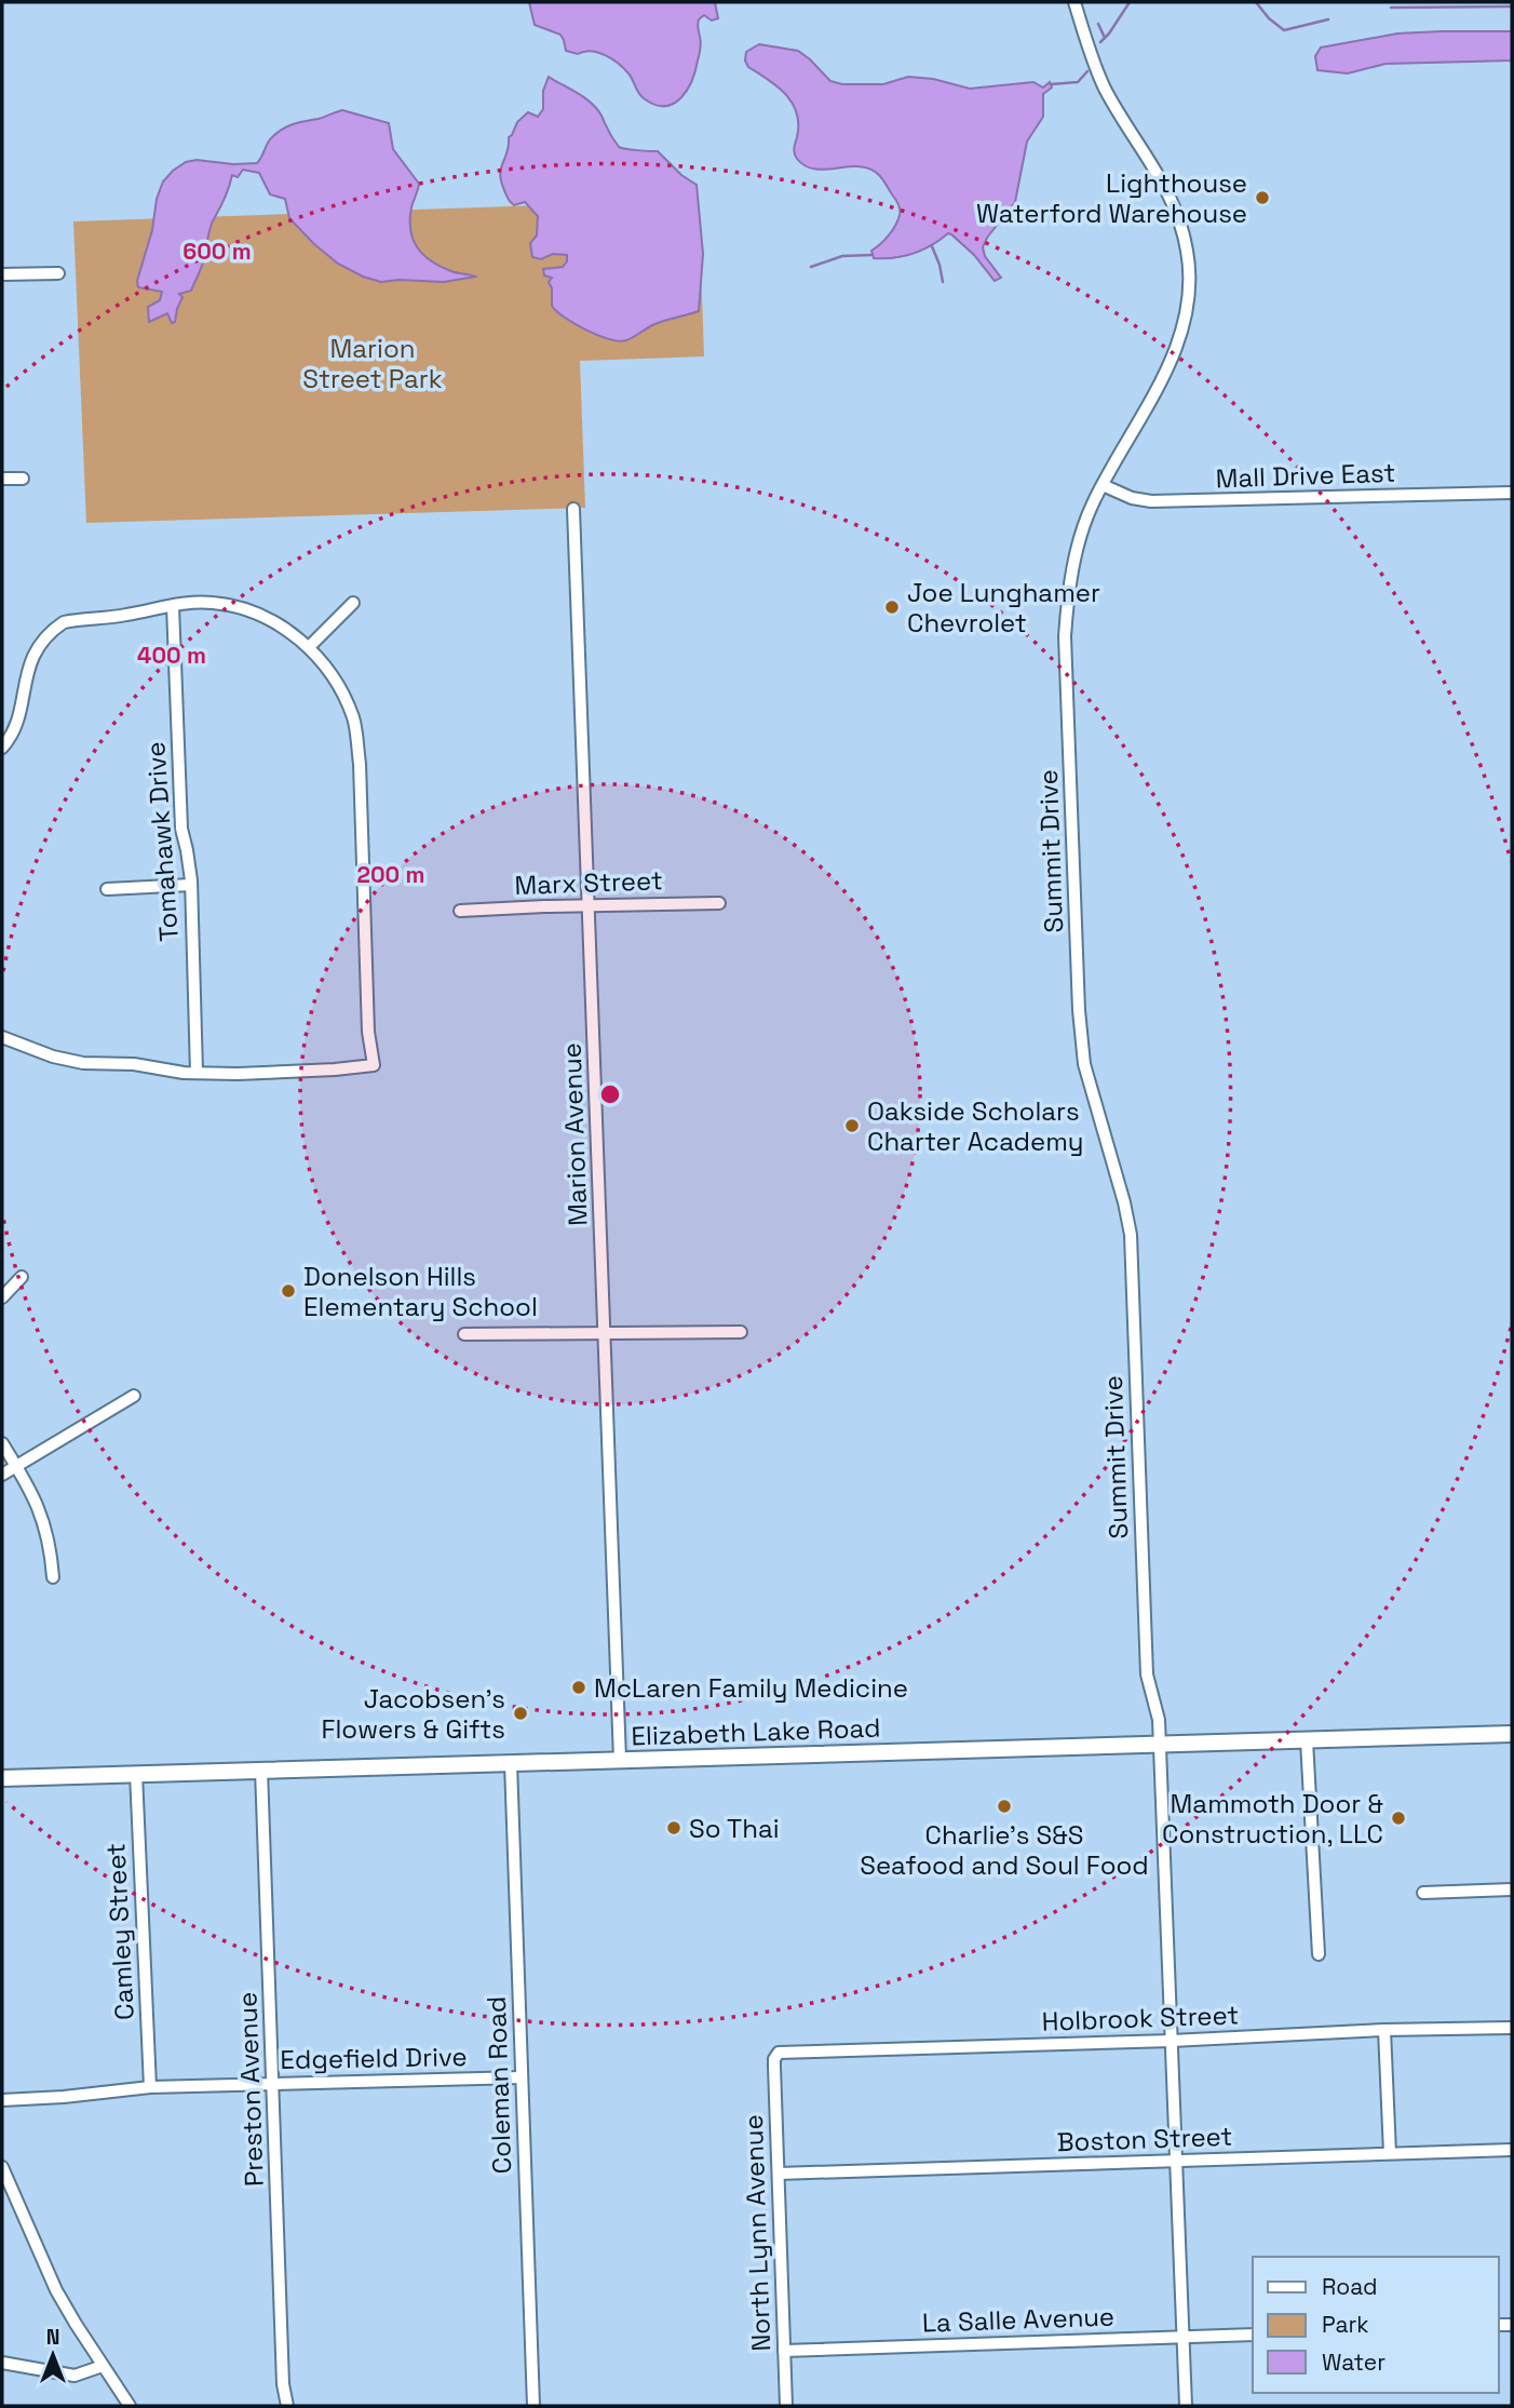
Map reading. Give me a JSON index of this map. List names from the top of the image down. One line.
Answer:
{"streets":{"main road":["Elizabeth Lake Road"],"street":["Mall Drive East","Tomahawk Drive","Summit Drive","Marx Street","Marion Avenue","Camley Street","Holbrook Street","Edgefield Drive","Coleman Road","Preston Avenue","Boston Street","North Lynn Avenue","La Salle Avenue"]},"crossings":[["Mall Drive East","Summit Drive"],["Summit Drive","Elizabeth Lake Road"],["Summit Drive","Holbrook Street"],["Summit Drive","Boston Street"],["Summit Drive","La Salle Avenue"],["Marx Street","Marion Avenue"],["Marion Avenue","Elizabeth Lake Road"],["Elizabeth Lake Road","Camley Street"],["Elizabeth Lake Road","Coleman Road"],["Elizabeth Lake Road","Preston Avenue"],["Camley Street","Edgefield Drive"],["Holbrook Street","North Lynn Avenue"],["Edgefield Drive","Coleman Road"],["Edgefield Drive","Preston Avenue"],["Boston Street","North Lynn Avenue"],["North Lynn Avenue","La Salle Avenue"]],"parks":["Marion Street Park"],"places":["Lighthouse Waterford Warehouse","Joe Lunghamer Chevrolet","Oakside Scholars Charter Academy","Donelson Hills Elementary School","McLaren Family Medicine","Jacobsen's Flowers & Gifts","Charlie's S&S Seafood and Soul Food","Mammoth Door & Construction, LLC","So Thai"],"legend":["Road","Park","Water"],"north":"top","rings":["600 m","400 m","200 m"]}
